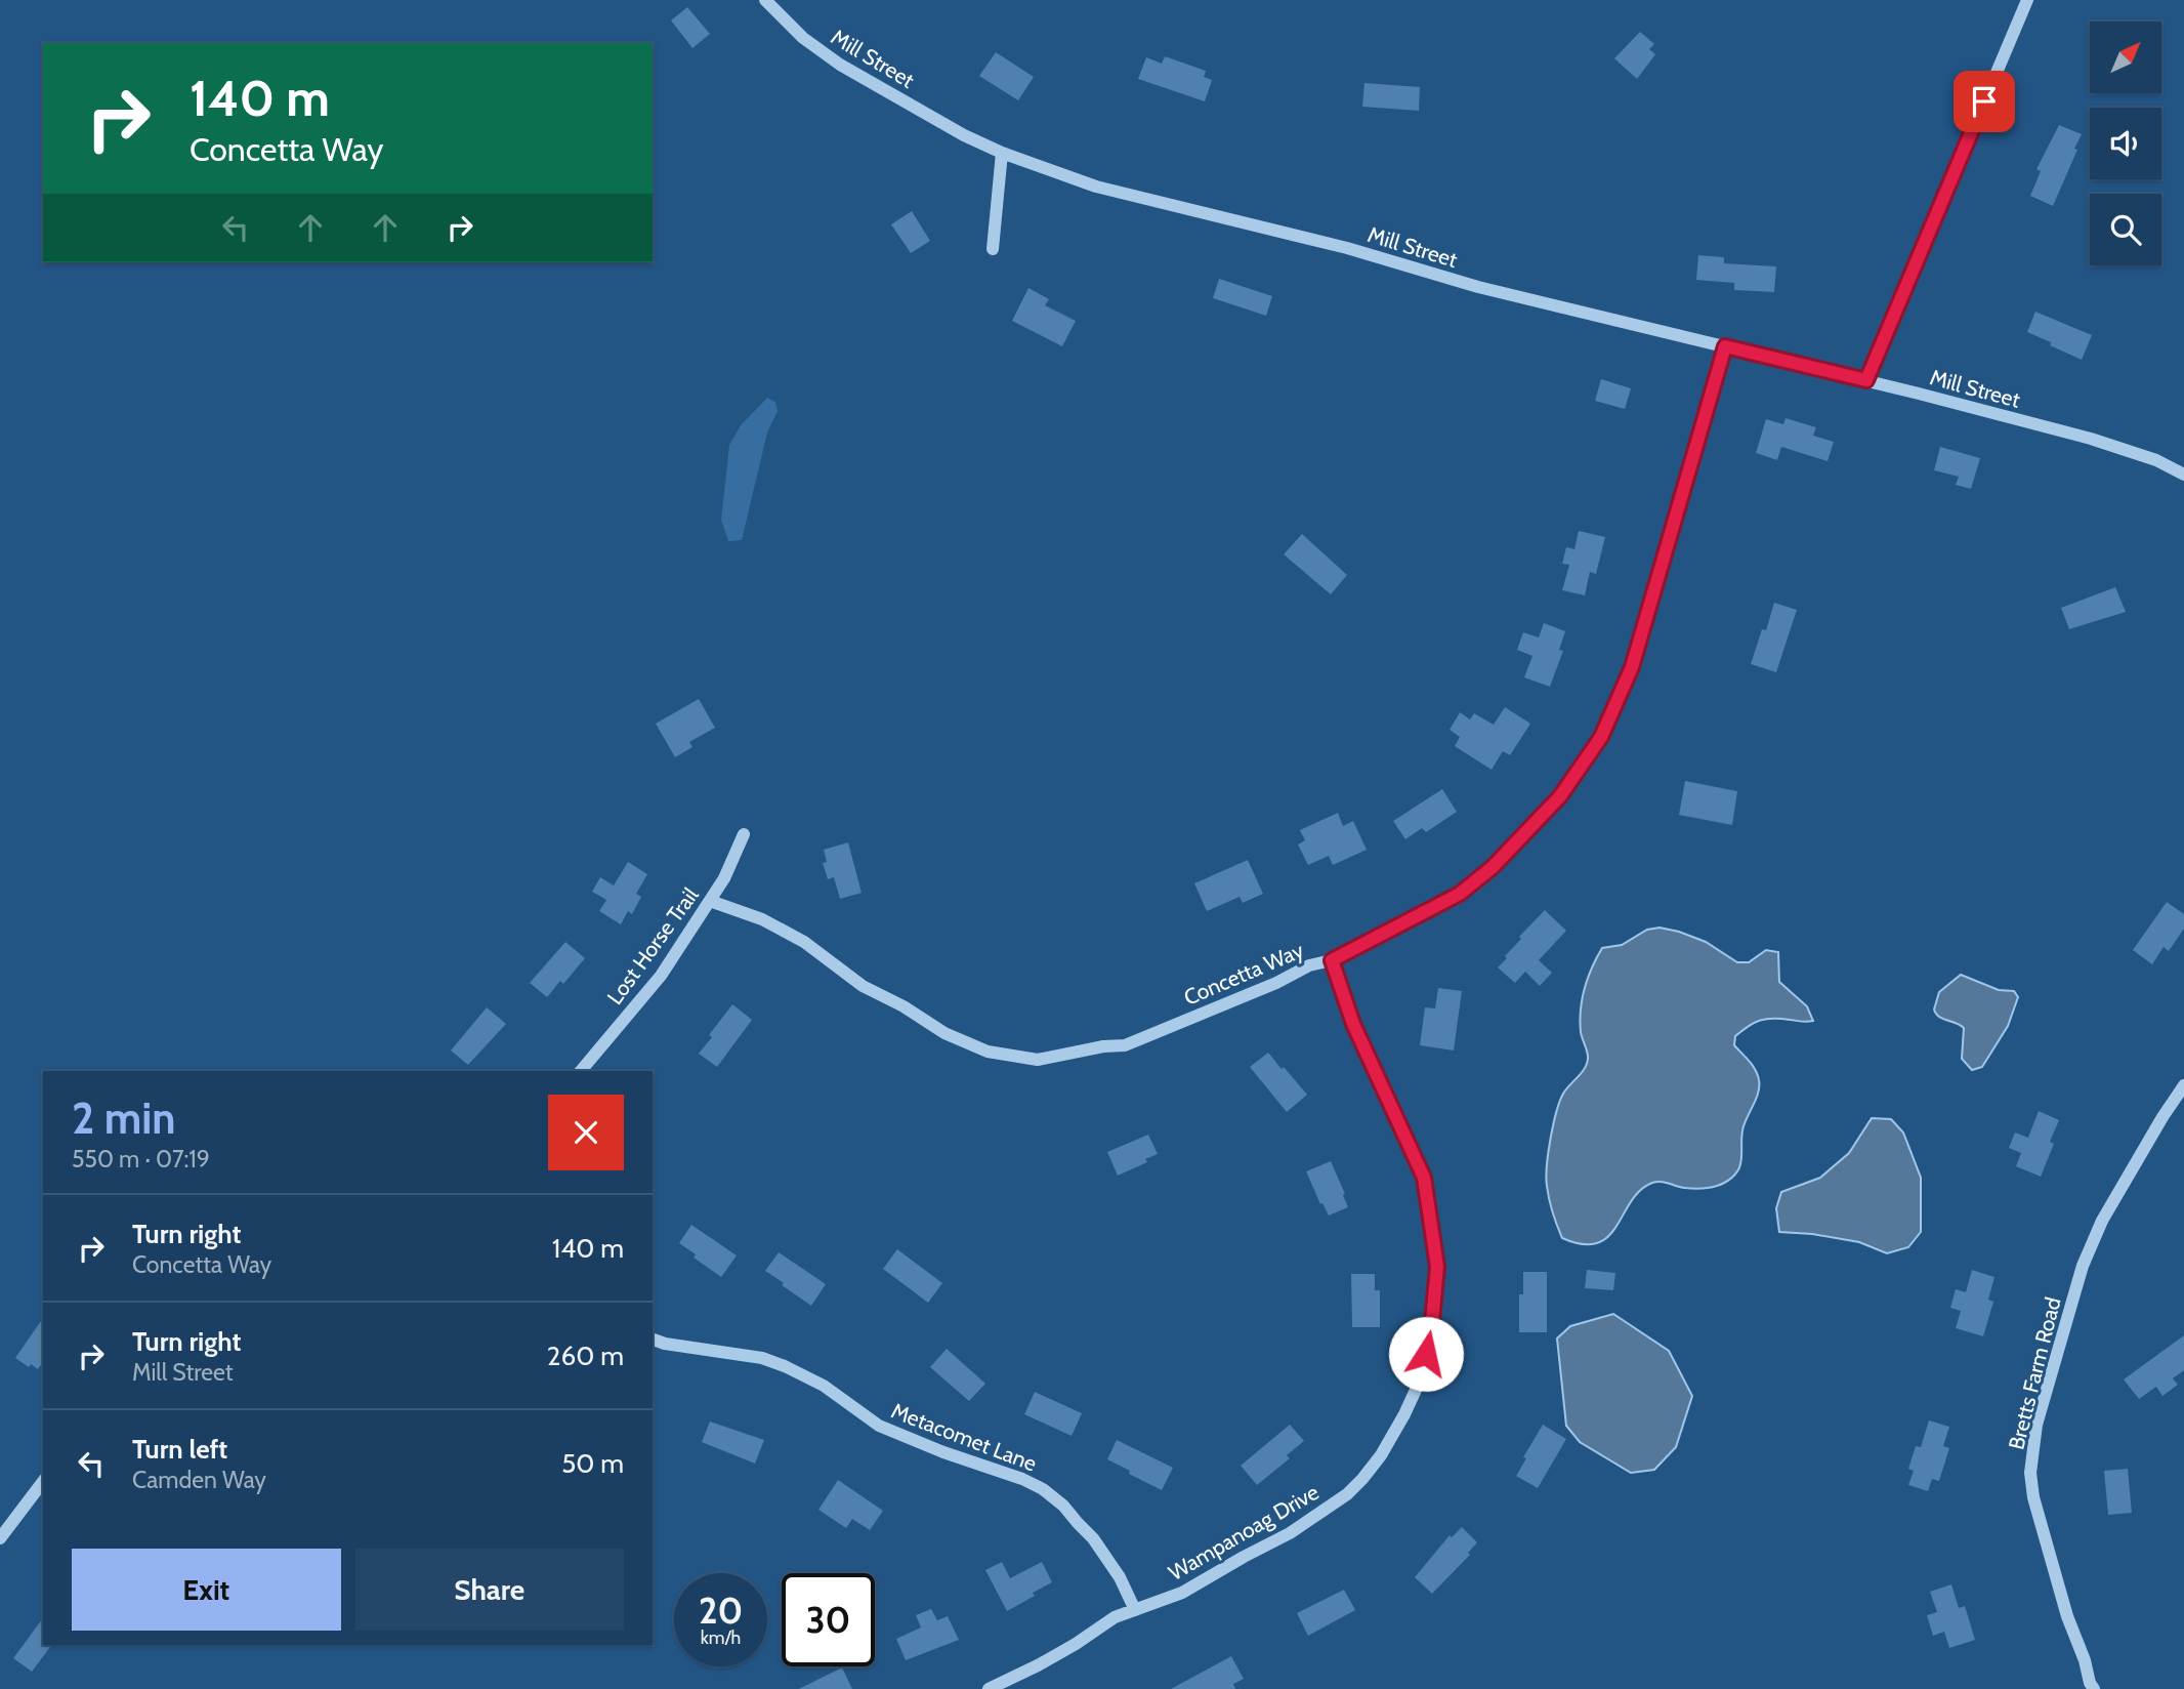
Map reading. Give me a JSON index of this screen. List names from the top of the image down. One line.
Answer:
{"streets":{"street":["Mill Street","Lost Horse Trail","Concetta Way","Bretts Farm Road","Metacomet Lane","Wampanoag Drive"]},"crossings":[["Mill Street","Concetta Way"],["Lost Horse Trail","Concetta Way"],["Concetta Way","Wampanoag Drive"],["Metacomet Lane","Wampanoag Drive"]],"north":"top right","page":{"turn":["140 m","Concetta Way"],"heading":["2 min","550 m · 07:19"],"list":[{"name":"Turn right","note":"Concetta Way","value":"140 m"},{"name":"Turn right","note":"Mill Street","value":"260 m"},{"name":"Turn left","note":"Camden Way","value":"50 m"}],"buttons":["Exit","Share"],"speed":"20 km/h","limit":"30"}}
